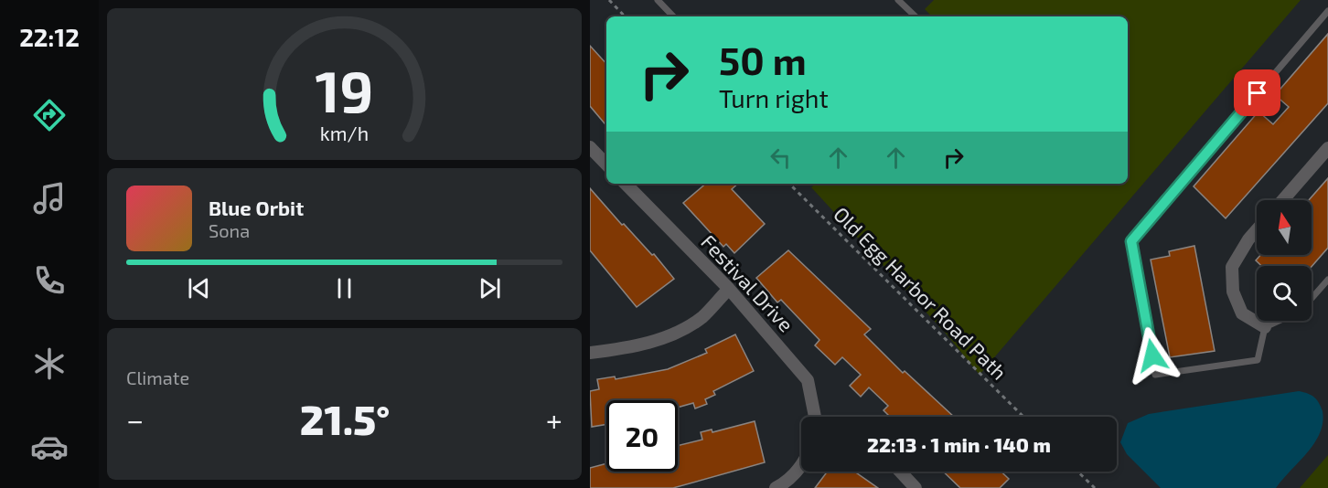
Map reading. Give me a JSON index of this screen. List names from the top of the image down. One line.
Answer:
{"streets":{"street":["Festival Drive"],"path":["Old Egg Harbor Road Path"]},"north":"top","page":{"tabs":"22:12","turn":["50 m","Turn right"],"song":["Blue Orbit","Sona"],"tile":"Climate","heat":["−","21.5°","+"],"limit":"20","trip":"22:13 · 1 min · 140 m","gauge":["19","km/h"]}}
